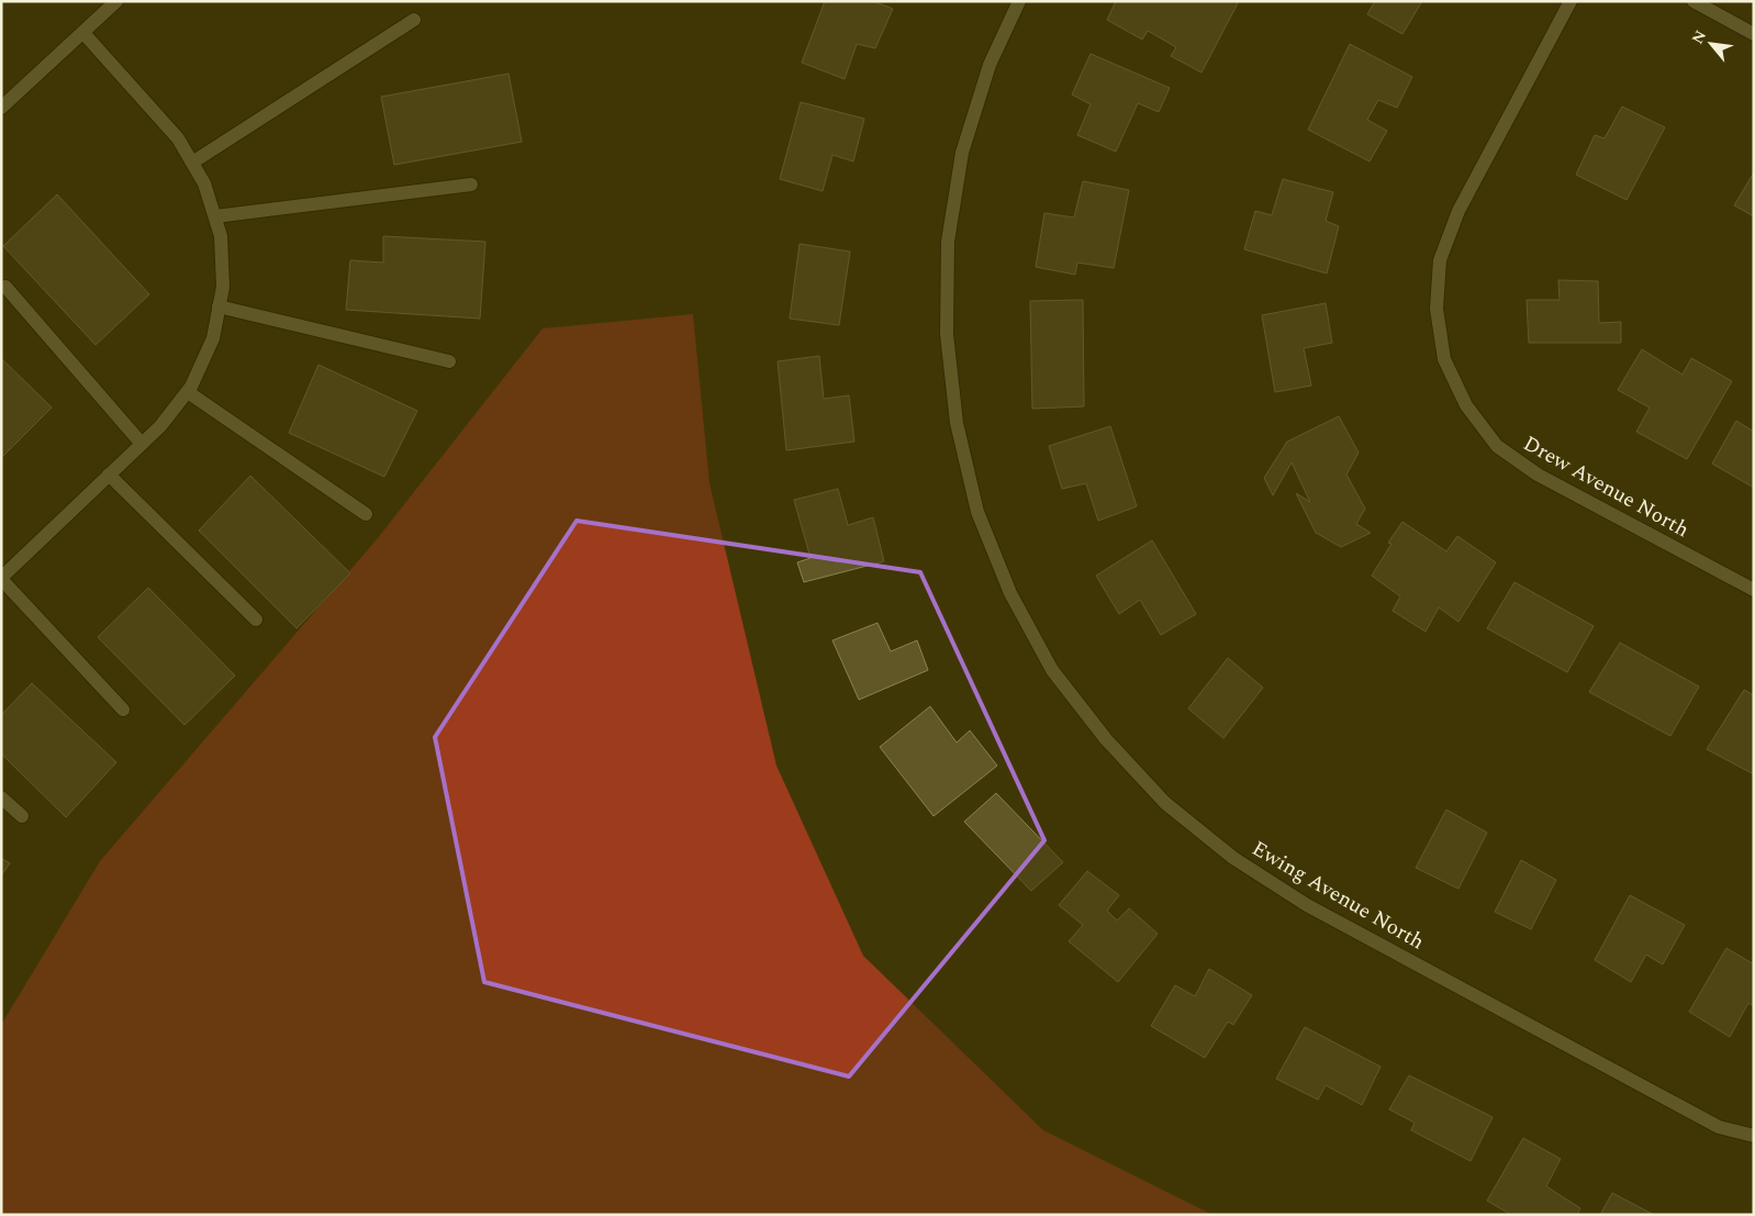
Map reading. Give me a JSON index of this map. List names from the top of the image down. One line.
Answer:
{"streets":{"street":["Drew Avenue North","Ewing Avenue North"]},"north":"top left"}
